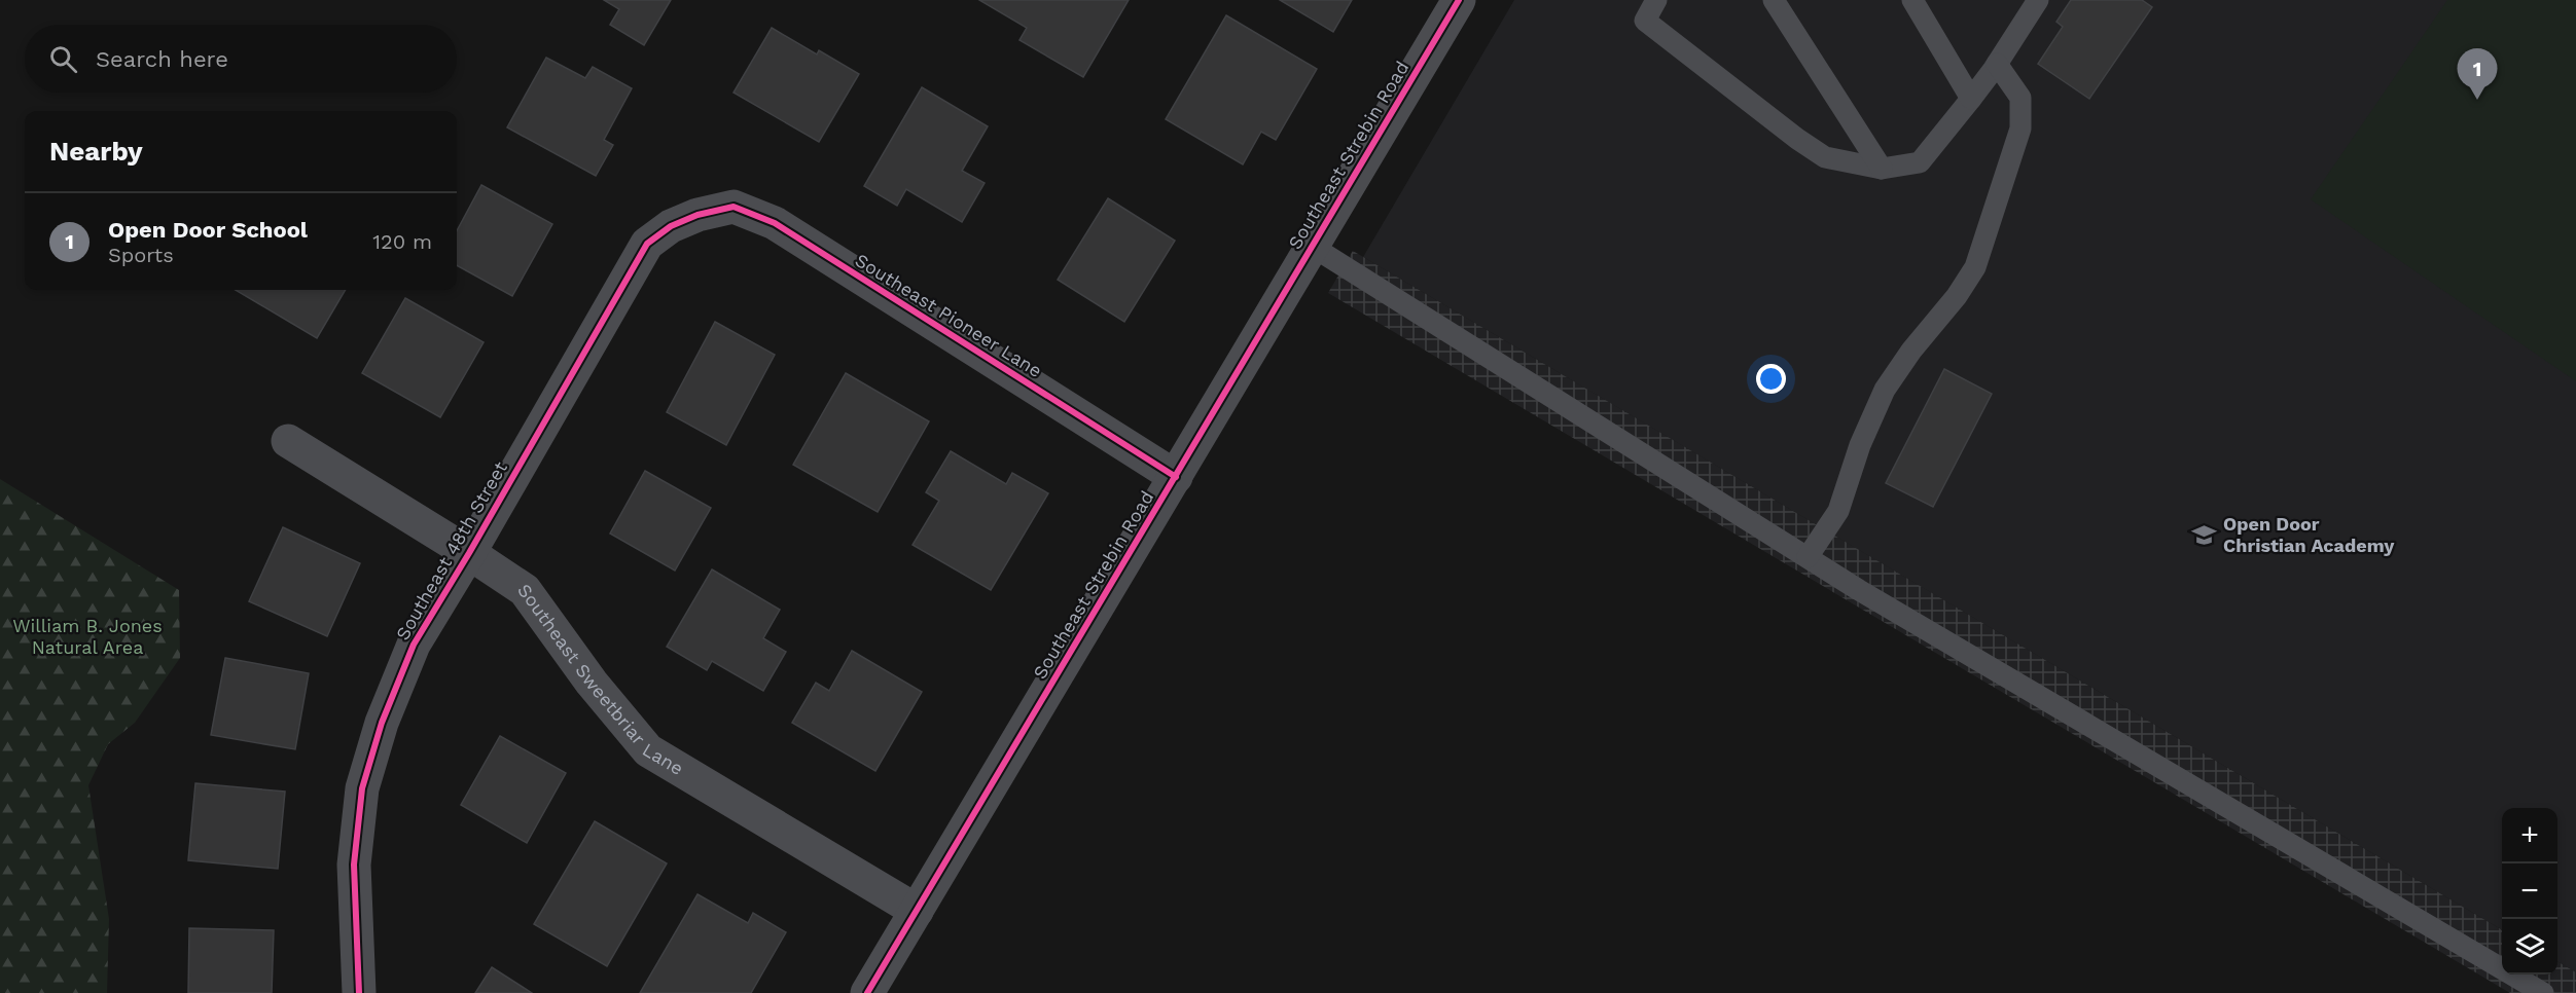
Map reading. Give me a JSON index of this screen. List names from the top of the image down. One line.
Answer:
{"streets":{"street":["Southeast Strebin Road","Southeast Pioneer Lane","Southeast 48th Street","Southeast Sweetbriar Lane"]},"crossings":[["Southeast Strebin Road","Southeast Pioneer Lane"],["Southeast Strebin Road","Southeast Sweetbriar Lane"],["Southeast Pioneer Lane","Southeast 48th Street"],["Southeast 48th Street","Southeast Sweetbriar Lane"]],"parks":["William B. Jones Natural Area"],"places":{"school or university":["Open Door Christian Academy"]},"page":{"search":"Search here","pins":"1","heading":"Nearby","list":[{"mark":"1","name":"Open Door School","note":"Sports","value":"120 m"}],"map_buttons":["+","−"]}}
